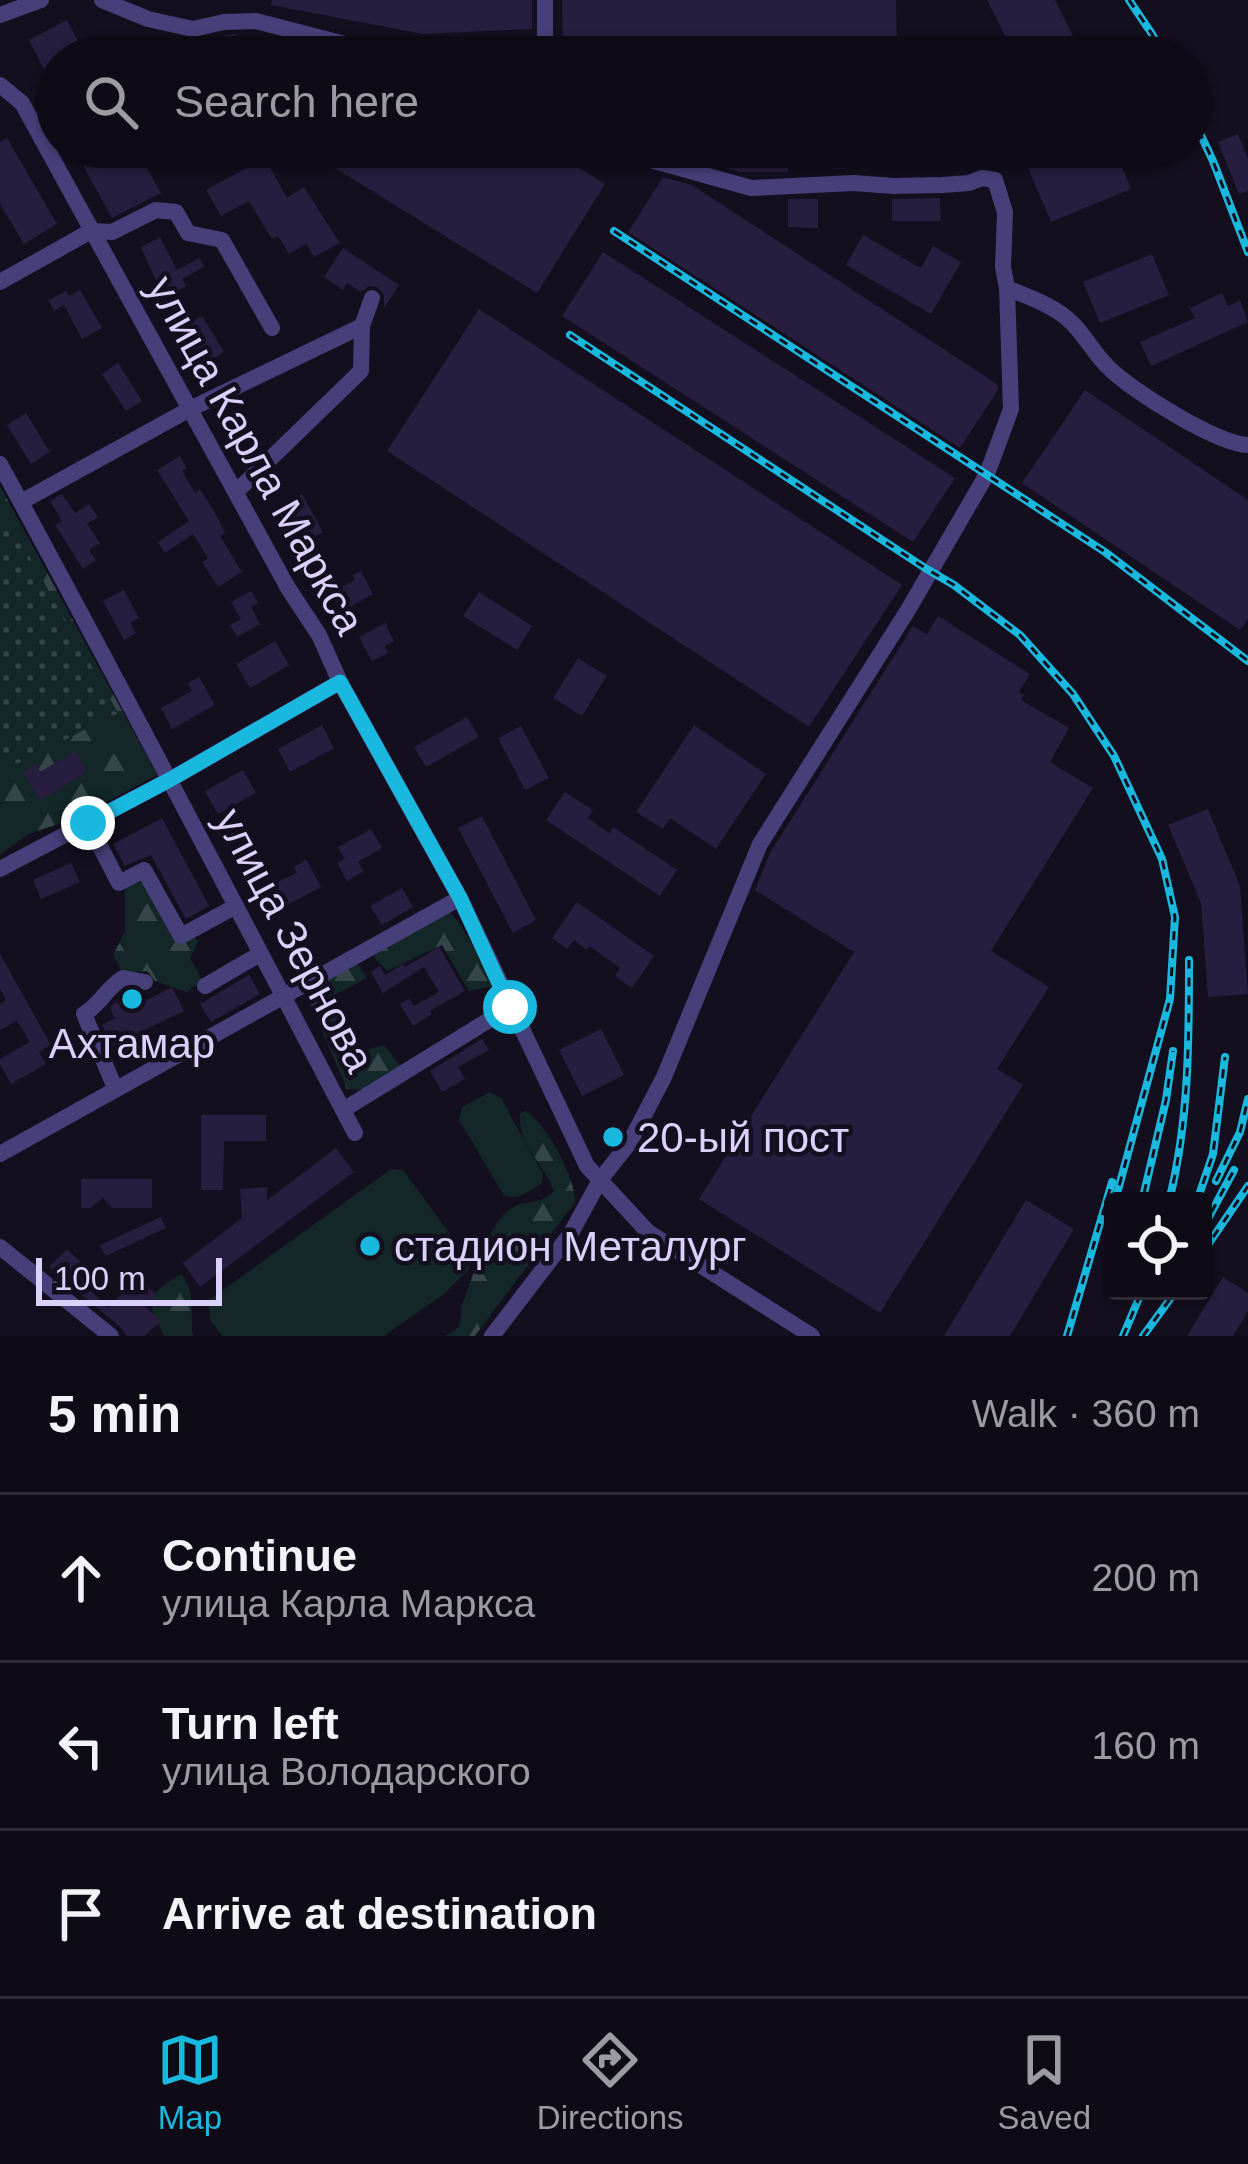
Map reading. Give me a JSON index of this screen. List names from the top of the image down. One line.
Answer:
{"streets":{"street":["улица Карла Маркса","улица Зернова"]},"places":["Ахтамар","20-ый пост","стадион Металург"],"scale_bar":"100 m","page":{"search":"Search here","scale":"100 m","heading":["5 min","Walk · 360 m"],"list":[["Continue","улица Карла Маркса","200 m"],["Turn left","улица Володарского","160 m"],"Arrive at destination"],"nav":["Map","Directions","Saved"]}}
